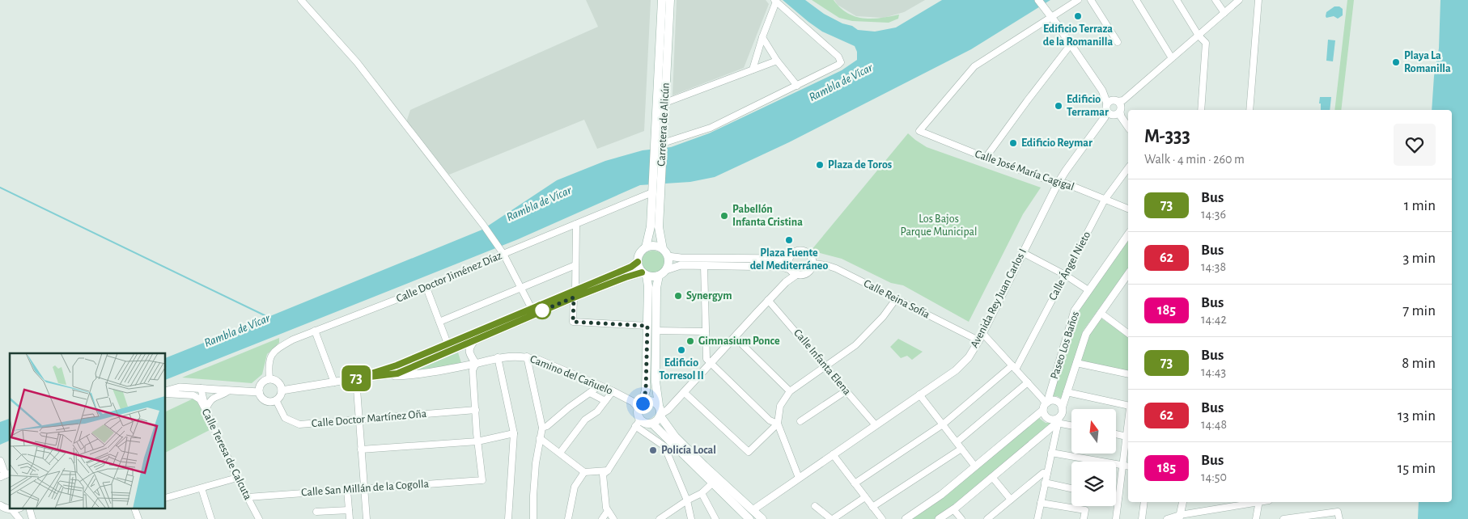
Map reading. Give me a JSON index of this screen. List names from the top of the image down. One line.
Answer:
{"streets":{"main road":["Carretera de Alicún"],"street":["Calle José María Cagigal","Calle Ángel Nieto","Calle Doctor Jiménez Díaz","Avenida Rey Juan Carlos I","Calle Reina Sofía","Paseo Los Baños","Calle Infanta Elena","Camino del Cañuelo","Calle Doctor Martínez Oña","Calle Teresa de Calcuta","Calle San Millán de la Cogolla"]},"crossings":[["Carretera de Alicún","Calle Doctor Jiménez Díaz"],["Calle José María Cagigal","Calle Ángel Nieto"],["Calle José María Cagigal","Avenida Rey Juan Carlos I"],["Calle Doctor Jiménez Díaz","Calle Doctor Martínez Oña"],["Avenida Rey Juan Carlos I","Calle Reina Sofía"],["Avenida Rey Juan Carlos I","Calle Infanta Elena"],["Calle Teresa de Calcuta","Calle San Millán de la Cogolla"]],"water":["Rambla de Vícar"],"parks":["Los Bajos Parque Municipal"],"places":["Edificio Terraza de la Romanilla","Playa La Romanilla","Edificio Terramar","Edificio Reymar","Plaza de Toros","Pabellón Infanta Cristina","Plaza Fuente del Mediterráneo","Synergym","Gimnasium Ponce","Edificio Torresol II","Policía Local"],"lines":["bus line 73"],"north":"top","page":{"on_map":"73","heading":["M-333","Walk · 4 min · 260 m"],"list":[{"mark":"73","name":"Bus","note":"14:36","value":"1 min"},{"mark":"62","name":"Bus","note":"14:38","value":"3 min"},{"mark":"185","name":"Bus","note":"14:42","value":"7 min"},{"mark":"73","name":"Bus","note":"14:43","value":"8 min"},{"mark":"62","name":"Bus","note":"14:48","value":"13 min"},{"mark":"185","name":"Bus","note":"14:50","value":"15 min"}]}}
